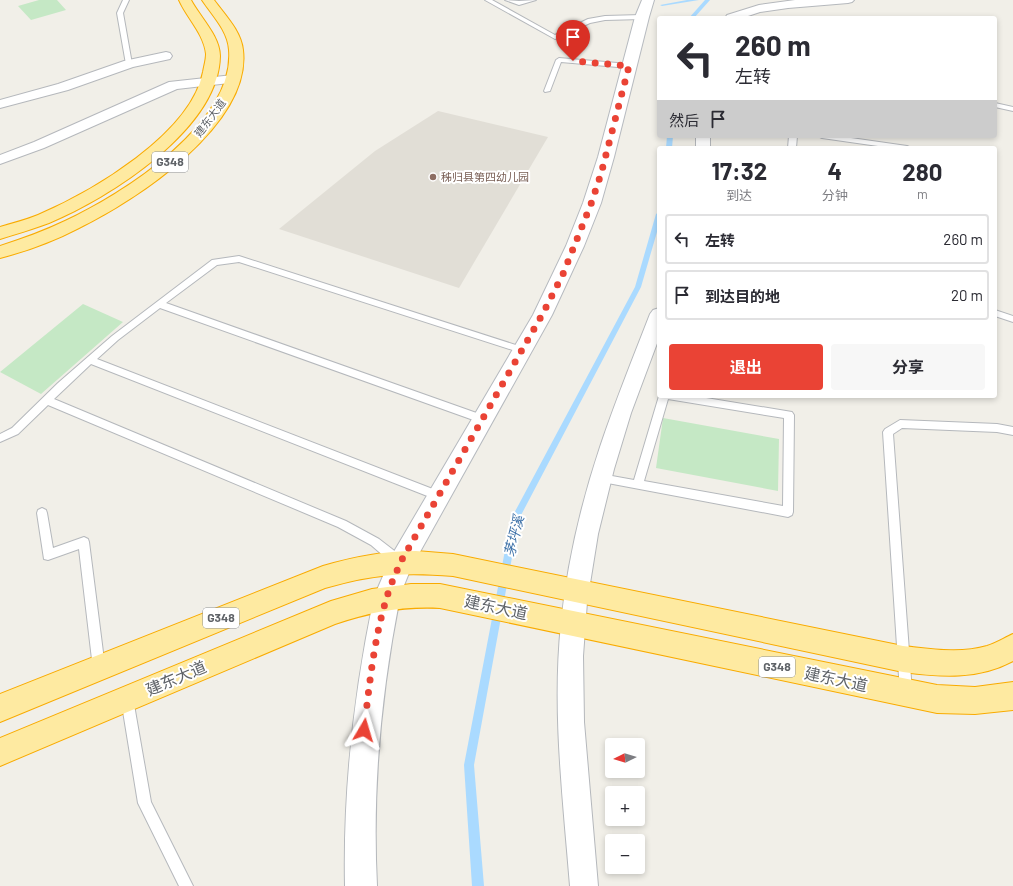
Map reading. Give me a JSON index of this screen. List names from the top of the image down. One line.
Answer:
{"streets":{"highway":["建东大道","G348"]},"water":["茅坪溪"],"places":["秭归县第四幼儿园"],"north":"left","page":{"turn":["260 m","左转"],"then":"然后","eta":["17:32","到达","4","分钟","280","m"],"list":[{"name":"左转","value":"260 m"},{"name":"到达目的地","value":"20 m"}],"buttons":["退出","分享"],"map_buttons":["+","−"]}}
